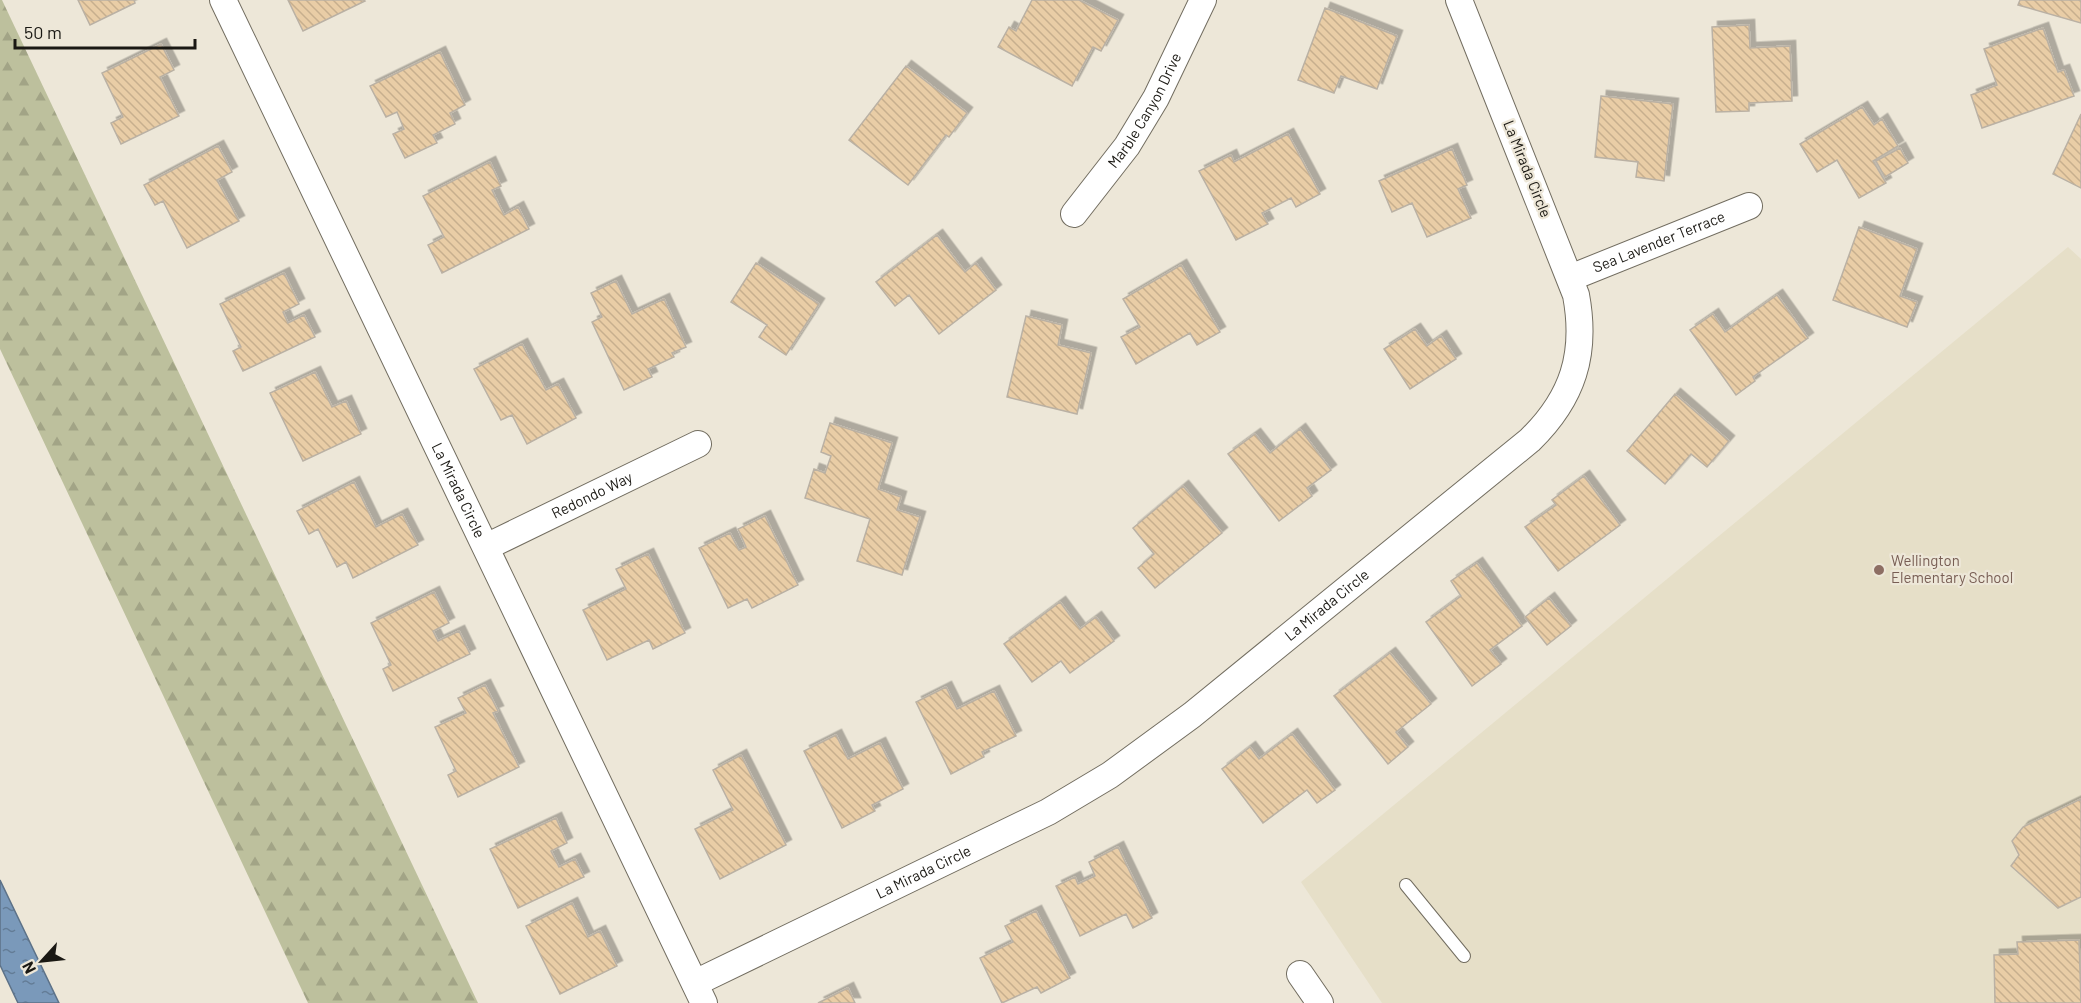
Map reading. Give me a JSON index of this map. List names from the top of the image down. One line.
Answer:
{"streets":{"street":["Marble Canyon Drive","La Mirada Circle","Sea Lavender Terrace","Redondo Way"]},"crossings":[["La Mirada Circle","Sea Lavender Terrace"],["La Mirada Circle","Redondo Way"]],"places":["Wellington Elementary School"],"scale_bar":"50 m","north":"bottom left"}
